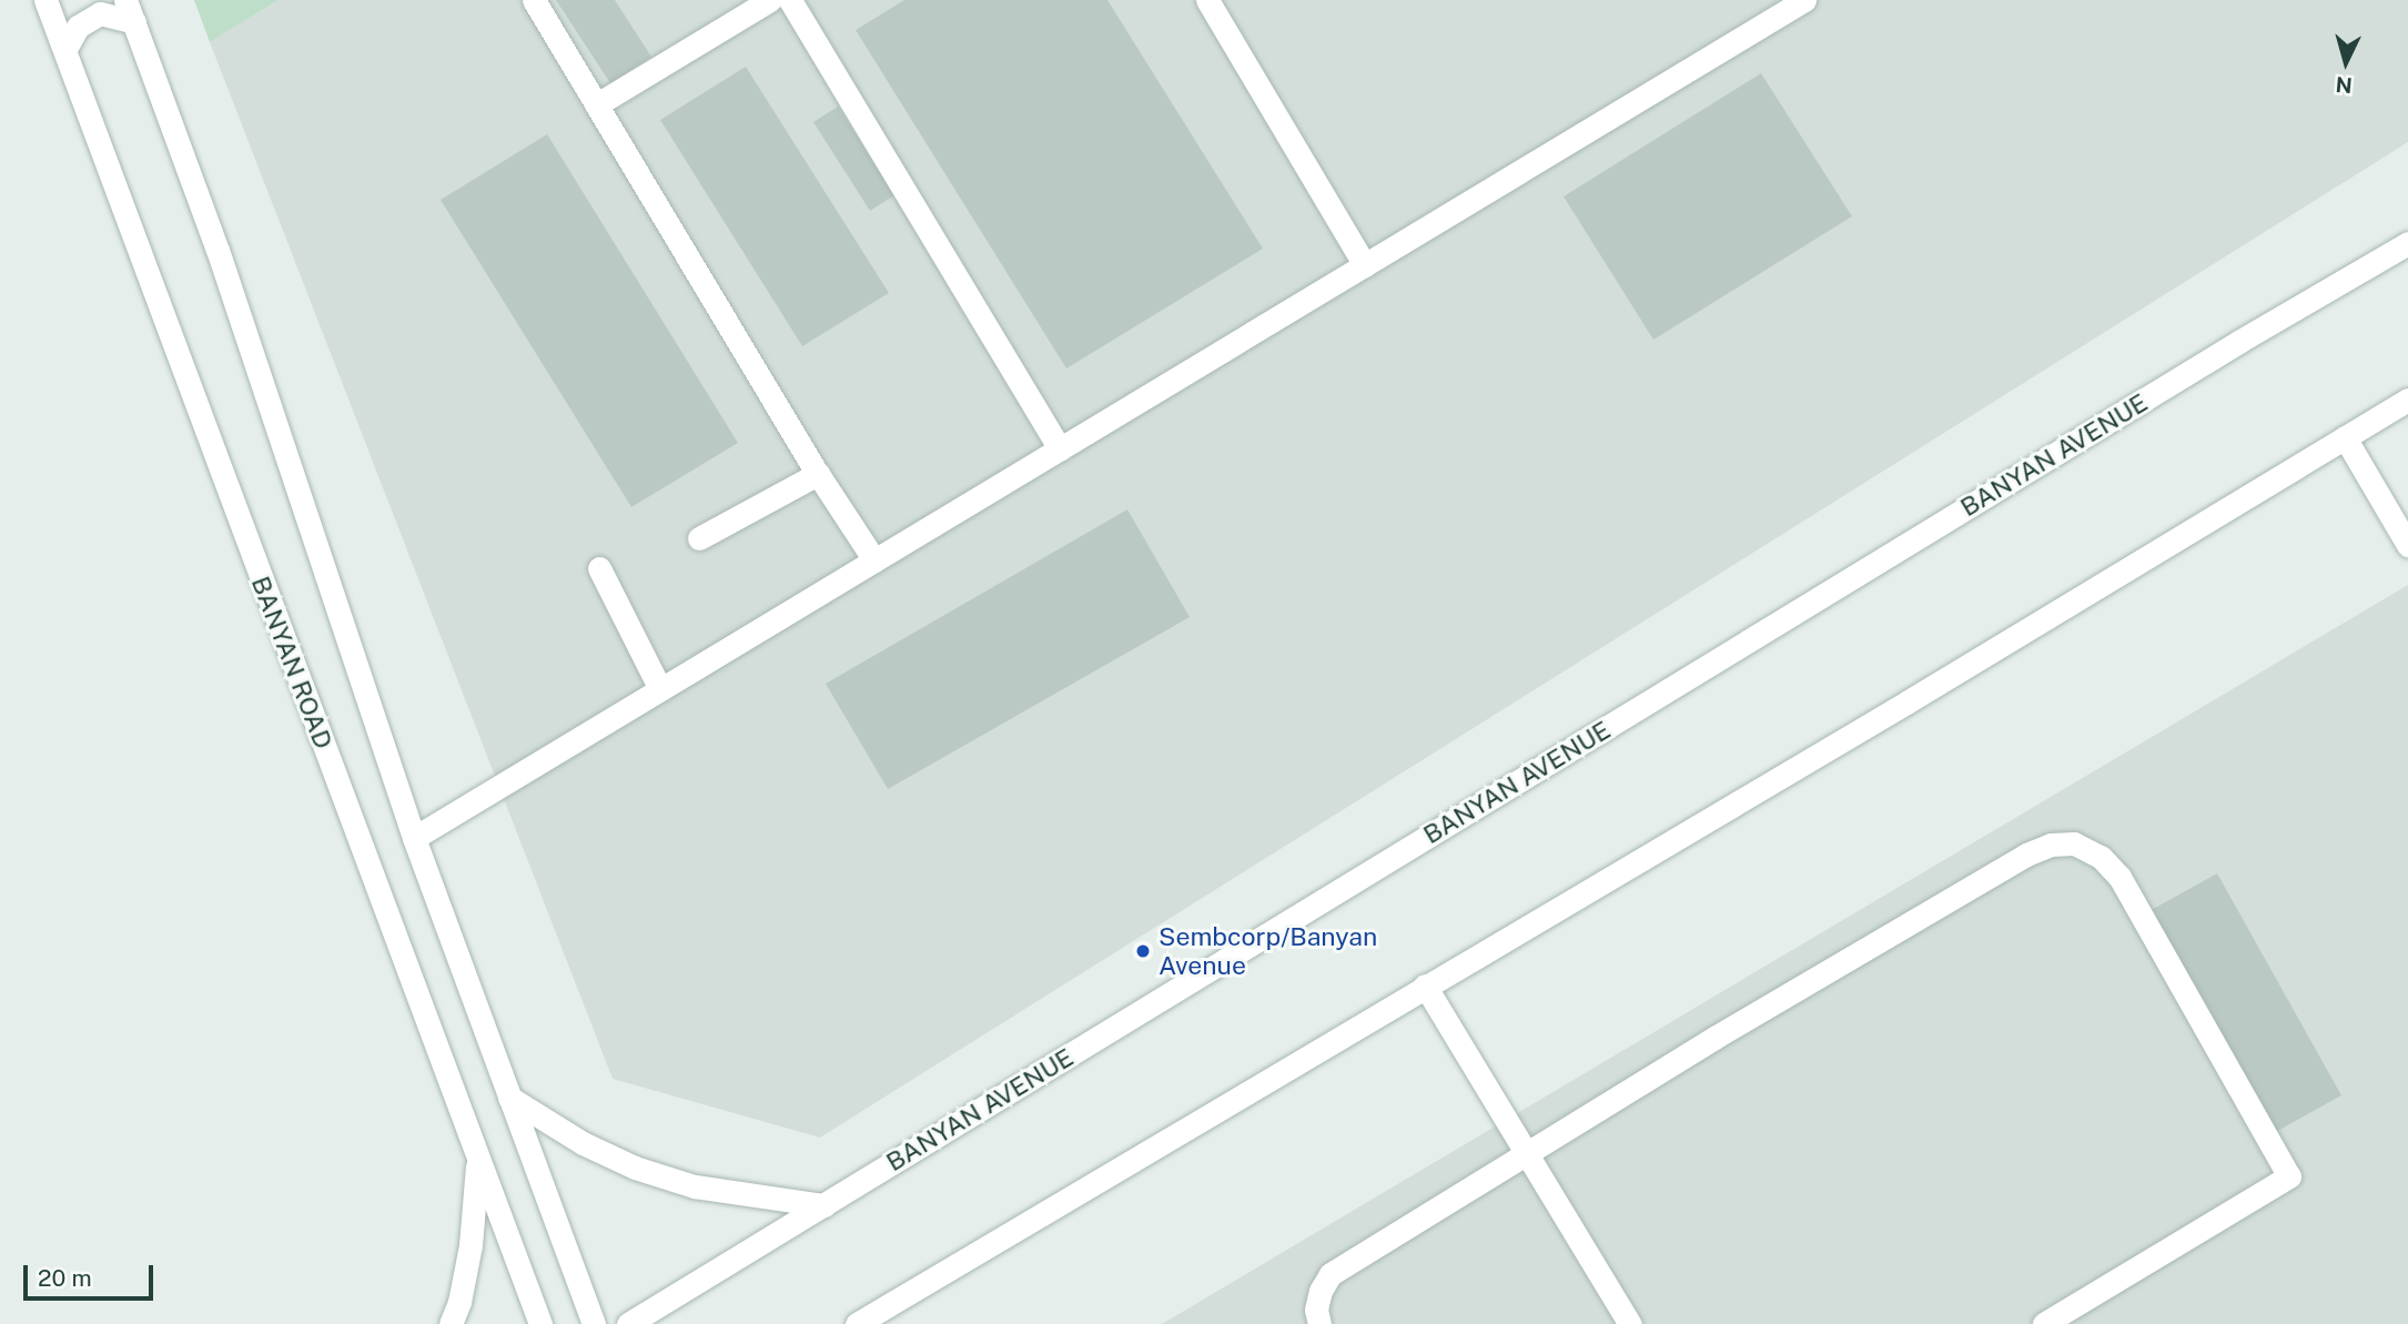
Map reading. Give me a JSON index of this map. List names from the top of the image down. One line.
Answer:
{"streets":{"street":["BANYAN AVENUE","BANYAN ROAD"]},"places":["Sembcorp/Banyan Avenue"],"scale_bar":"20 m","north":"bottom"}
